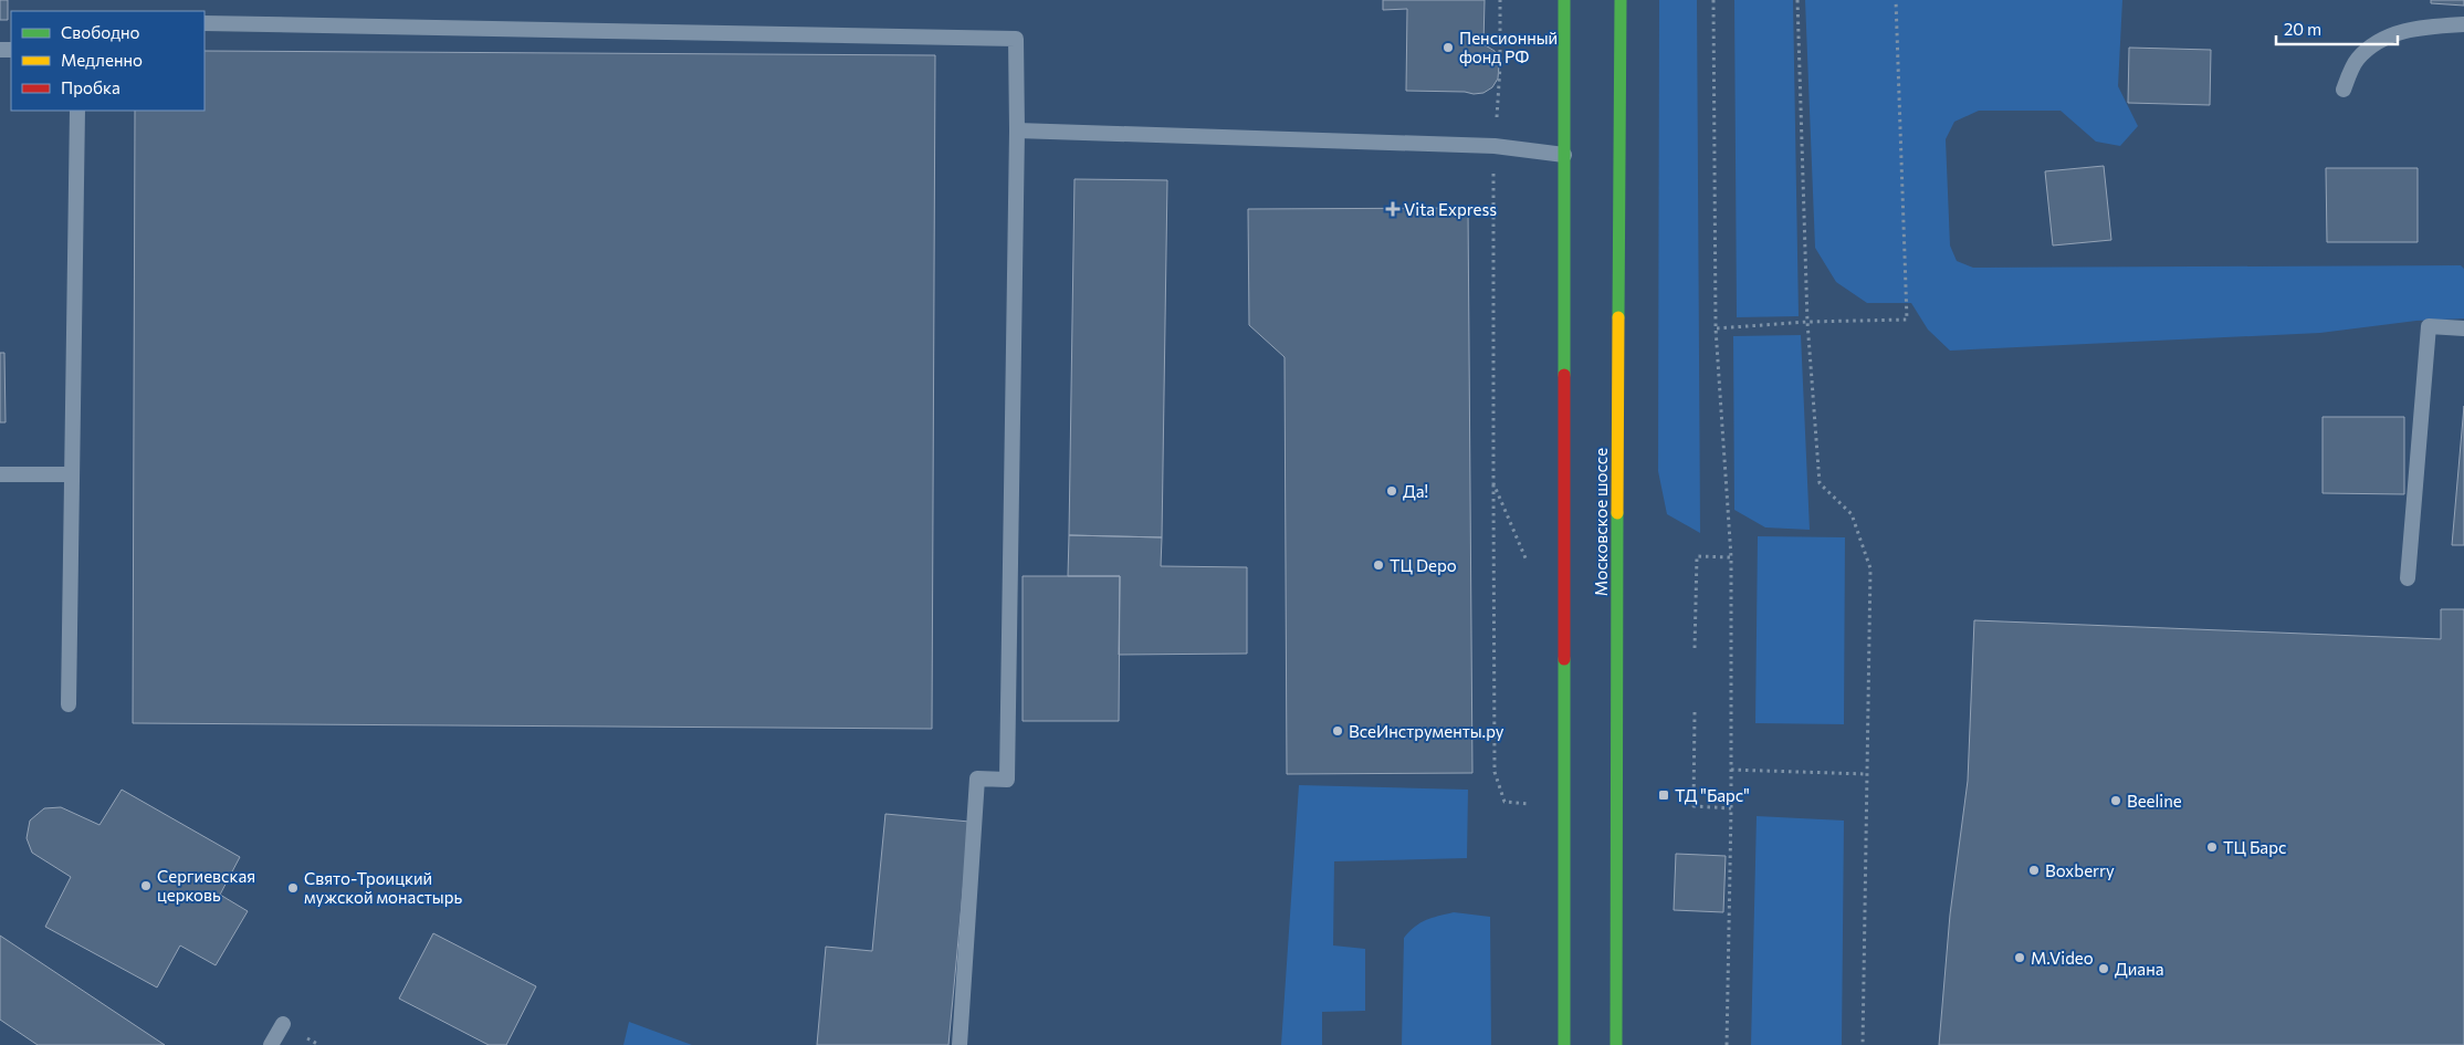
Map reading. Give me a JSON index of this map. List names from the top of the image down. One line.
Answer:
{"streets":{"main road":["Московское шоссе"]},"places":{"other":["Пенсионный фонд РФ","Да!","ТЦ Depo","ВсеИнструменты.ру","Beeline","ТЦ Барс","Boxberry","Сергиевская церковь","Свято-Троицкий мужской монастырь","M.Video","Диана"],"health":["Vita Express"],"transit":["ТД \"Барс\""]},"legend":["Свободно","Медленно","Пробка"],"scale_bar":"20 m"}
